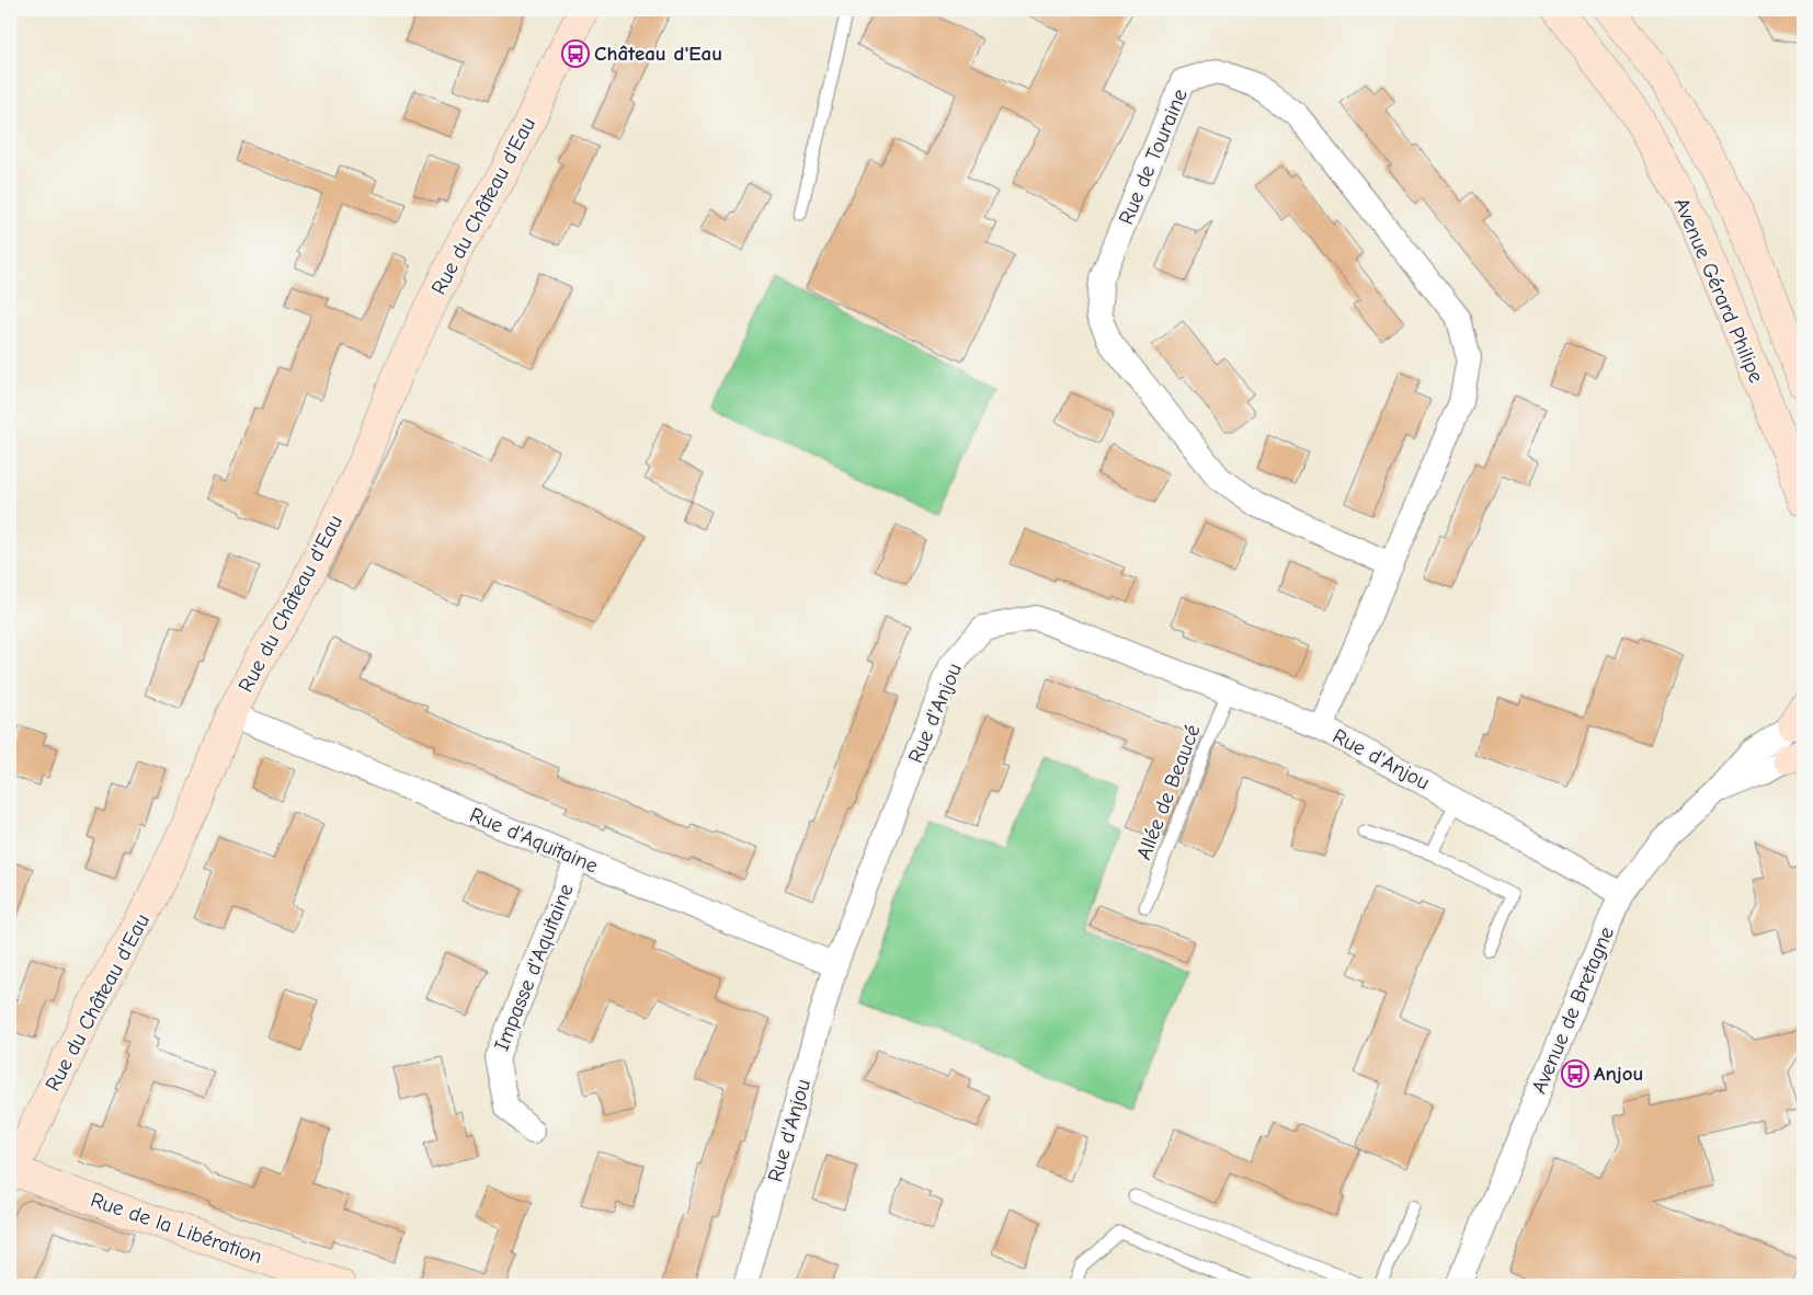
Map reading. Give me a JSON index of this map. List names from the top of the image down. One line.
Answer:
{"streets":{"street":["Rue de Touraine","Rue du Château d'Eau","Avenue Gérard Philipe","Rue d'Anjou","Rue d'Aquitaine","Impasse d'Aquitaine","Avenue de Bretagne","Rue de la Libération"],"lane":["Allée de Beaucé"]},"crossings":[["Rue de Touraine","Rue d'Anjou"],["Rue du Château d'Eau","Rue d'Aquitaine"],["Rue du Château d'Eau","Rue de la Libération"],["Rue d'Anjou","Allée de Beaucé"],["Rue d'Anjou","Rue d'Aquitaine"],["Rue d'Anjou","Avenue de Bretagne"],["Rue d'Aquitaine","Impasse d'Aquitaine"]],"places":{"bus stop":["Château d'Eau","Anjou"]}}
